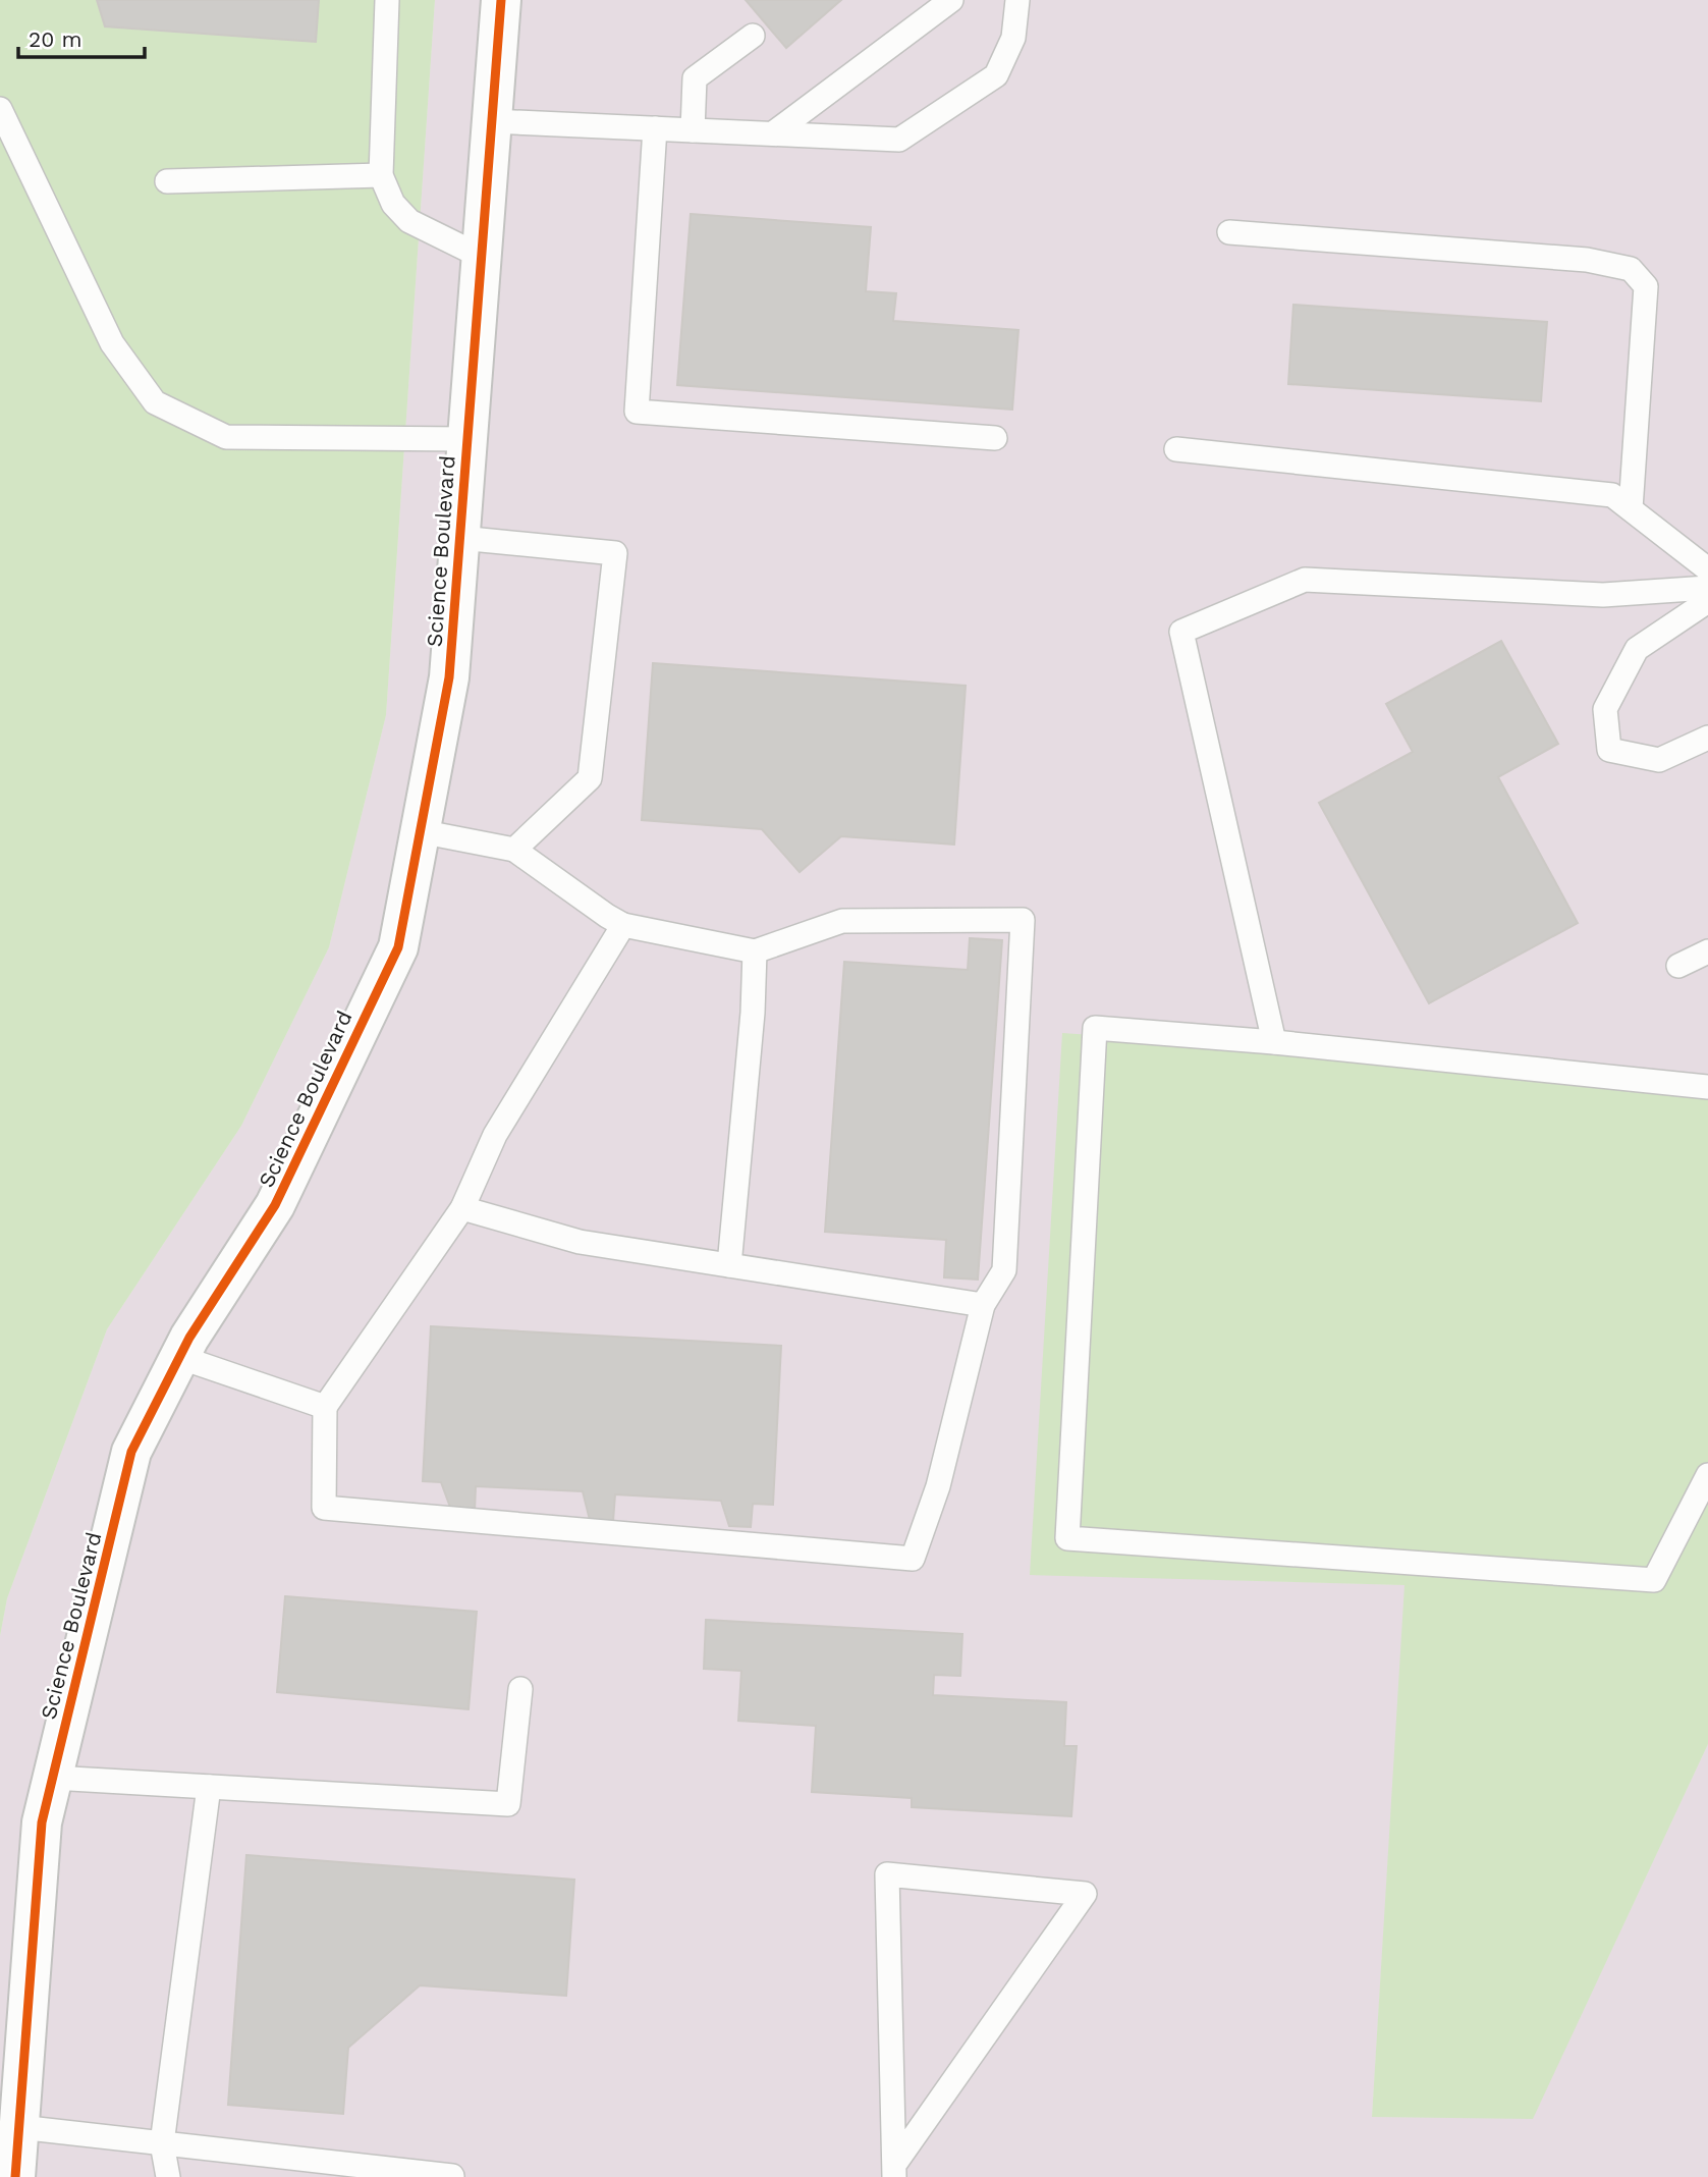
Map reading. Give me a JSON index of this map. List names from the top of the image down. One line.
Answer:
{"streets":{"street":["Science Boulevard"]},"scale_bar":"20 m"}
